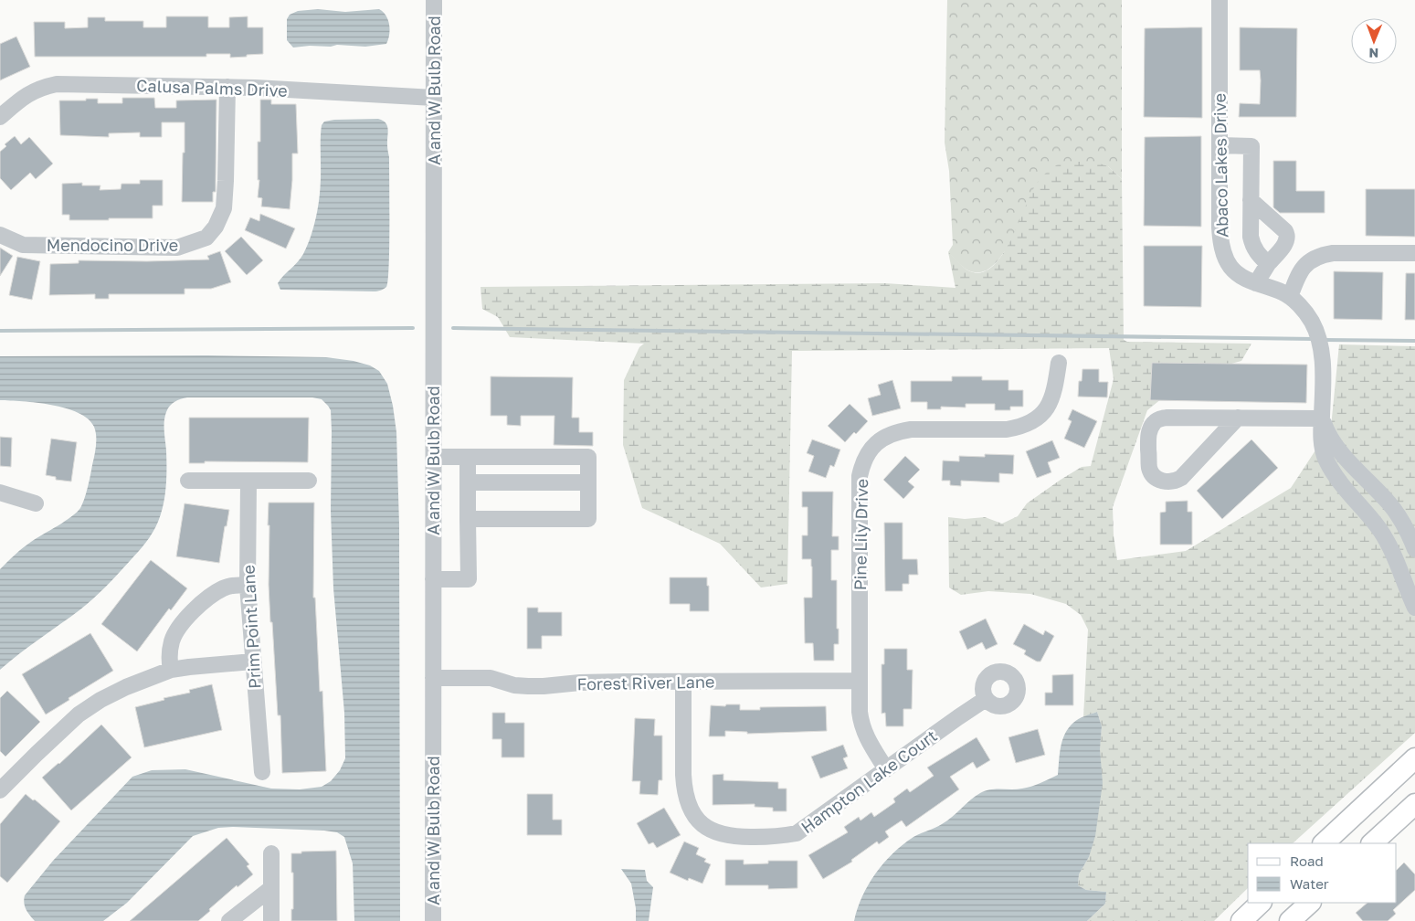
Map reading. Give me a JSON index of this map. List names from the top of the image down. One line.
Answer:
{"streets":{"street":["Calusa Palms Drive","A and W Bulb Road","Abaco Lakes Drive","Mendocino Drive","Pine Lily Drive","Prim Point Lane","Forest River Lane","Hampton Lake Court"]},"crossings":[["Calusa Palms Drive","A and W Bulb Road"],["Calusa Palms Drive","Mendocino Drive"],["A and W Bulb Road","Forest River Lane"],["Pine Lily Drive","Forest River Lane"],["Pine Lily Drive","Hampton Lake Court"],["Forest River Lane","Hampton Lake Court"]],"legend":["Road","Water"],"north":"bottom"}
